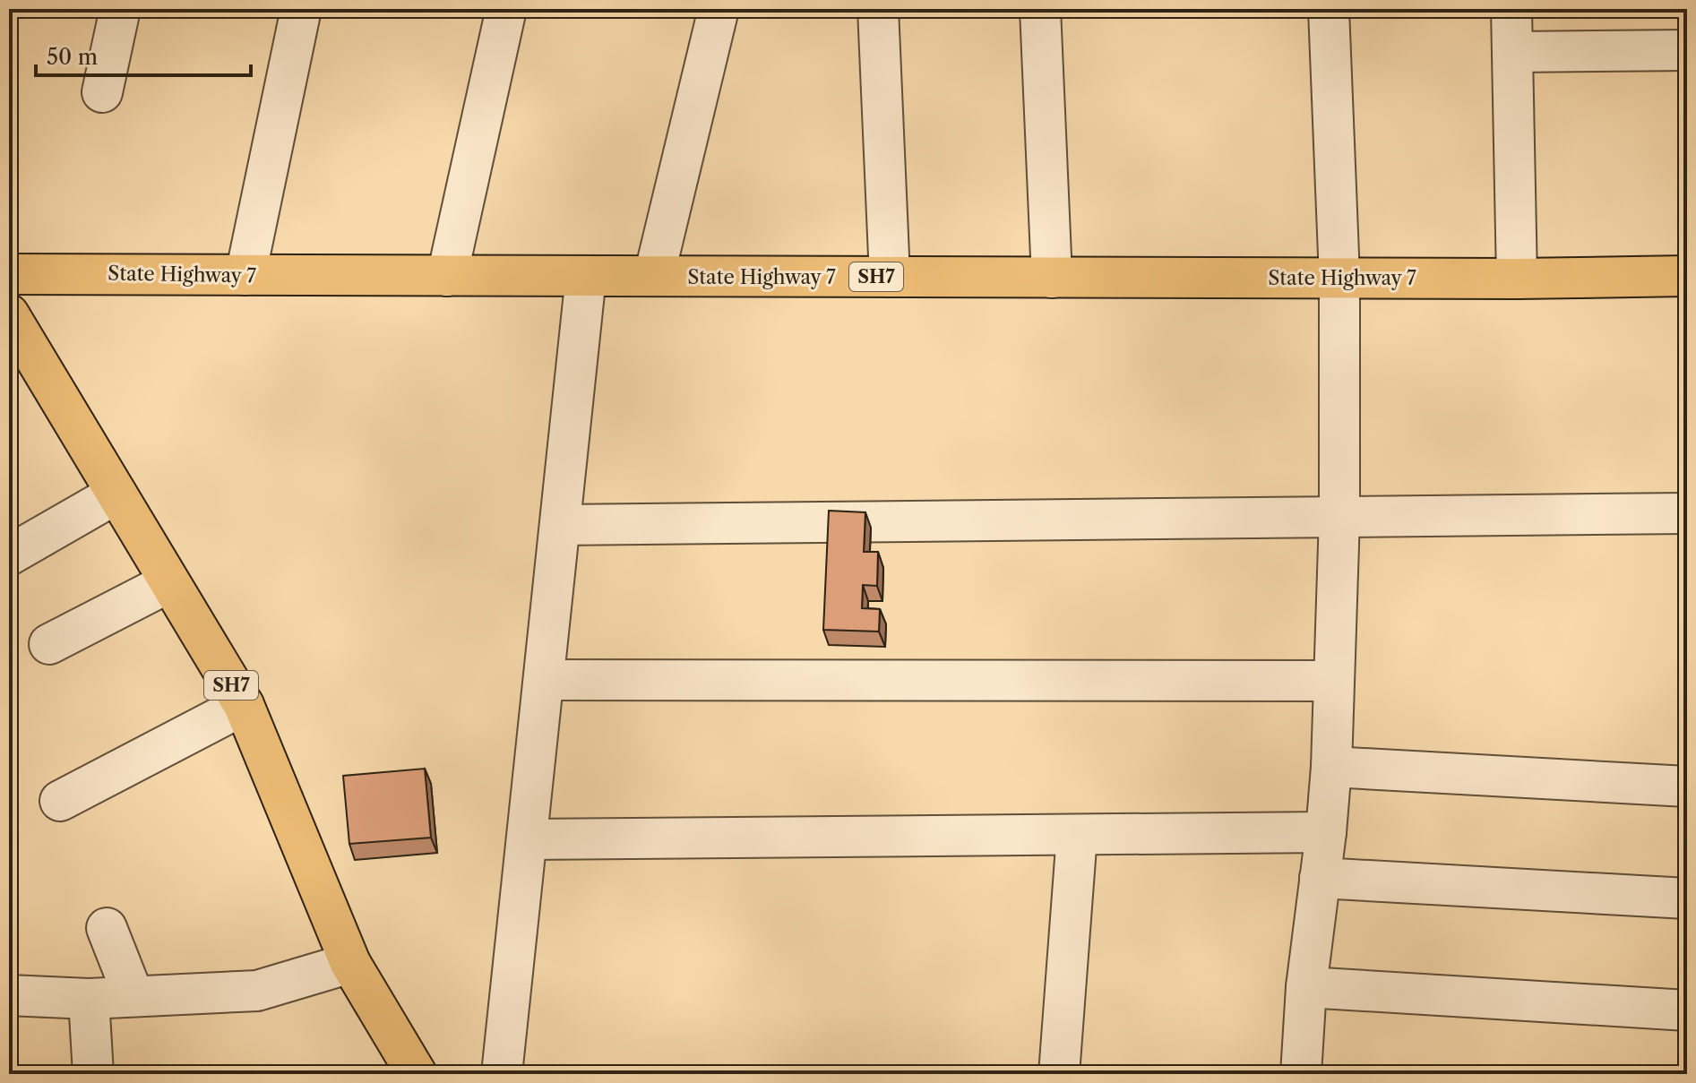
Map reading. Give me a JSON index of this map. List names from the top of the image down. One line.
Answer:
{"streets":{"main road":["State Highway 7","SH7"]},"scale_bar":"50 m"}
